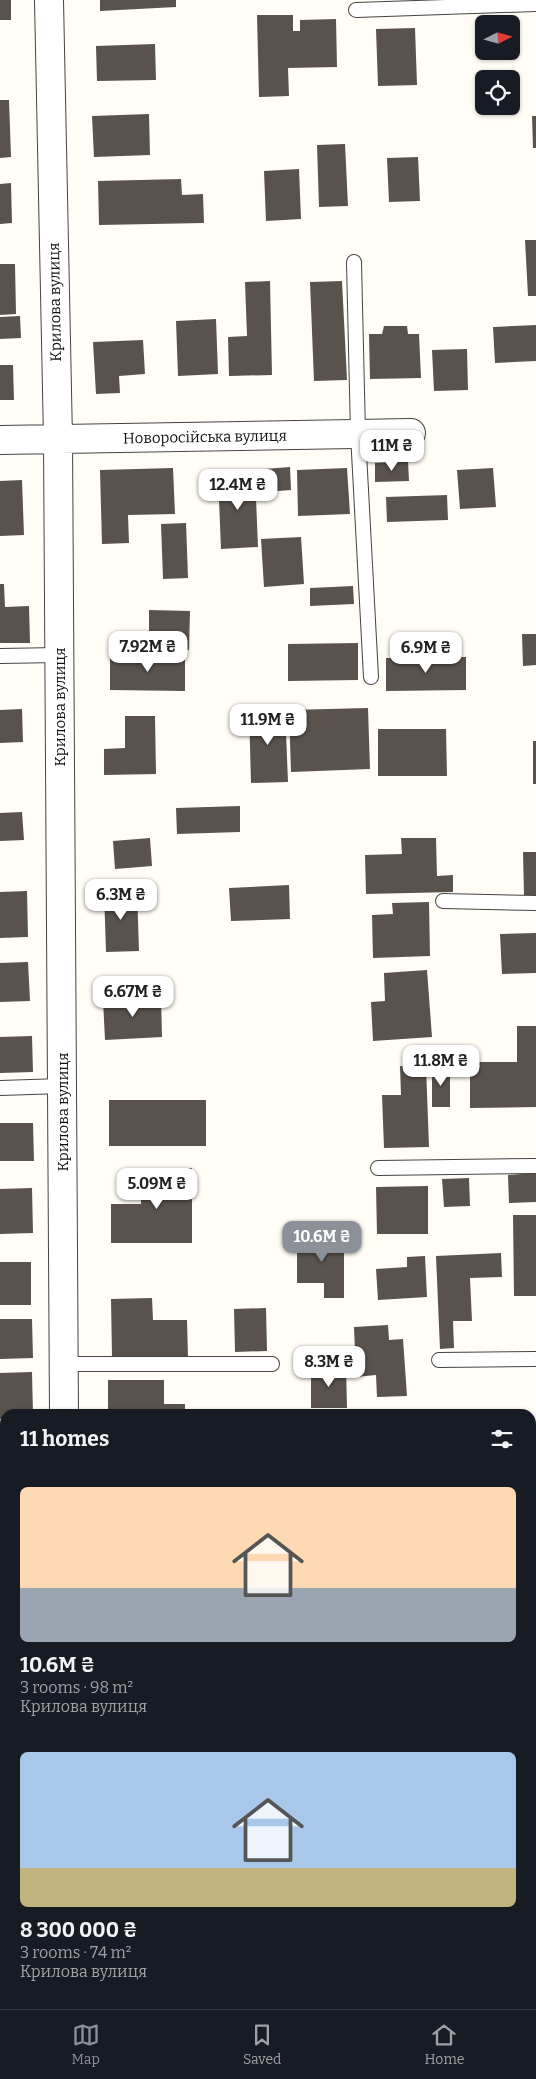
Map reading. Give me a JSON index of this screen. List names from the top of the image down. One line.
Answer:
{"streets":{"street":["Крилова вулиця","Новоросійська вулиця"]},"crossings":[["Крилова вулиця","Новоросійська вулиця"]],"north":"right","page":{"price":["11M ₴","12.4M ₴","7.92M ₴","6.9M ₴","11.9M ₴","6.3M ₴","6.67M ₴","11.8M ₴","5.09M ₴","10.6M ₴","8.3M ₴"],"heading":"11 homes","list":[{"name":"10.6M ₴","note":"3 rooms · 98 m² · Крилова вулиця"},{"name":"8 300 000 ₴","note":"3 rooms · 74 m² · Крилова вулиця"}],"tabs":["Map","Saved","Home"]}}
